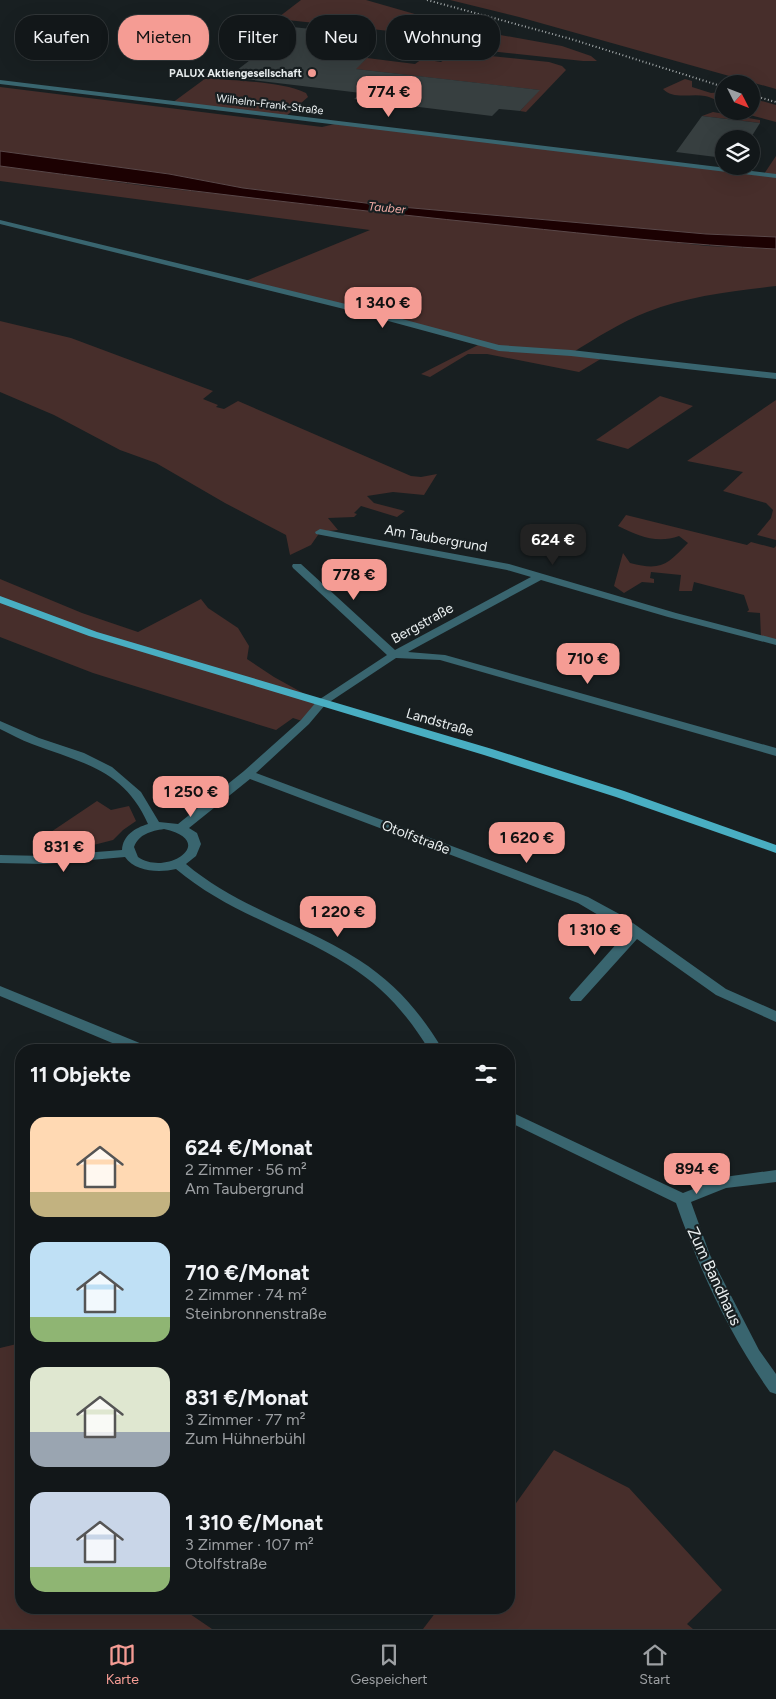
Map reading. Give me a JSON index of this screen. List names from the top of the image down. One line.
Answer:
{"streets":{"main road":["Landstraße"],"street":["Wilhelm-Frank-Straße","Am Taubergrund","Bergstraße","Otolfstraße","Zum Bandhaus"]},"crossings":[["Am Taubergrund","Bergstraße"],["Bergstraße","Landstraße"]],"water":["Tauber"],"places":["PALUX Aktiengesellschaft"],"north":"bottom right","page":{"chip":["Kaufen","Mieten","Filter","Neu","Wohnung"],"price":["774 €","1 340 €","624 €","778 €","710 €","1 250 €","1 620 €","831 €","1 220 €","1 310 €","894 €"],"heading":"11 Objekte","list":[{"name":"624 €/Monat","note":"2 Zimmer · 56 m² · Am Taubergrund"},{"name":"710 €/Monat","note":"2 Zimmer · 74 m² · Steinbronnenstraße"},{"name":"831 €/Monat","note":"3 Zimmer · 77 m² · Zum Hühnerbühl"},{"name":"1 310 €/Monat","note":"3 Zimmer · 107 m² · Otolfstraße"}],"tabs":["Karte","Gespeichert","Start"]}}
